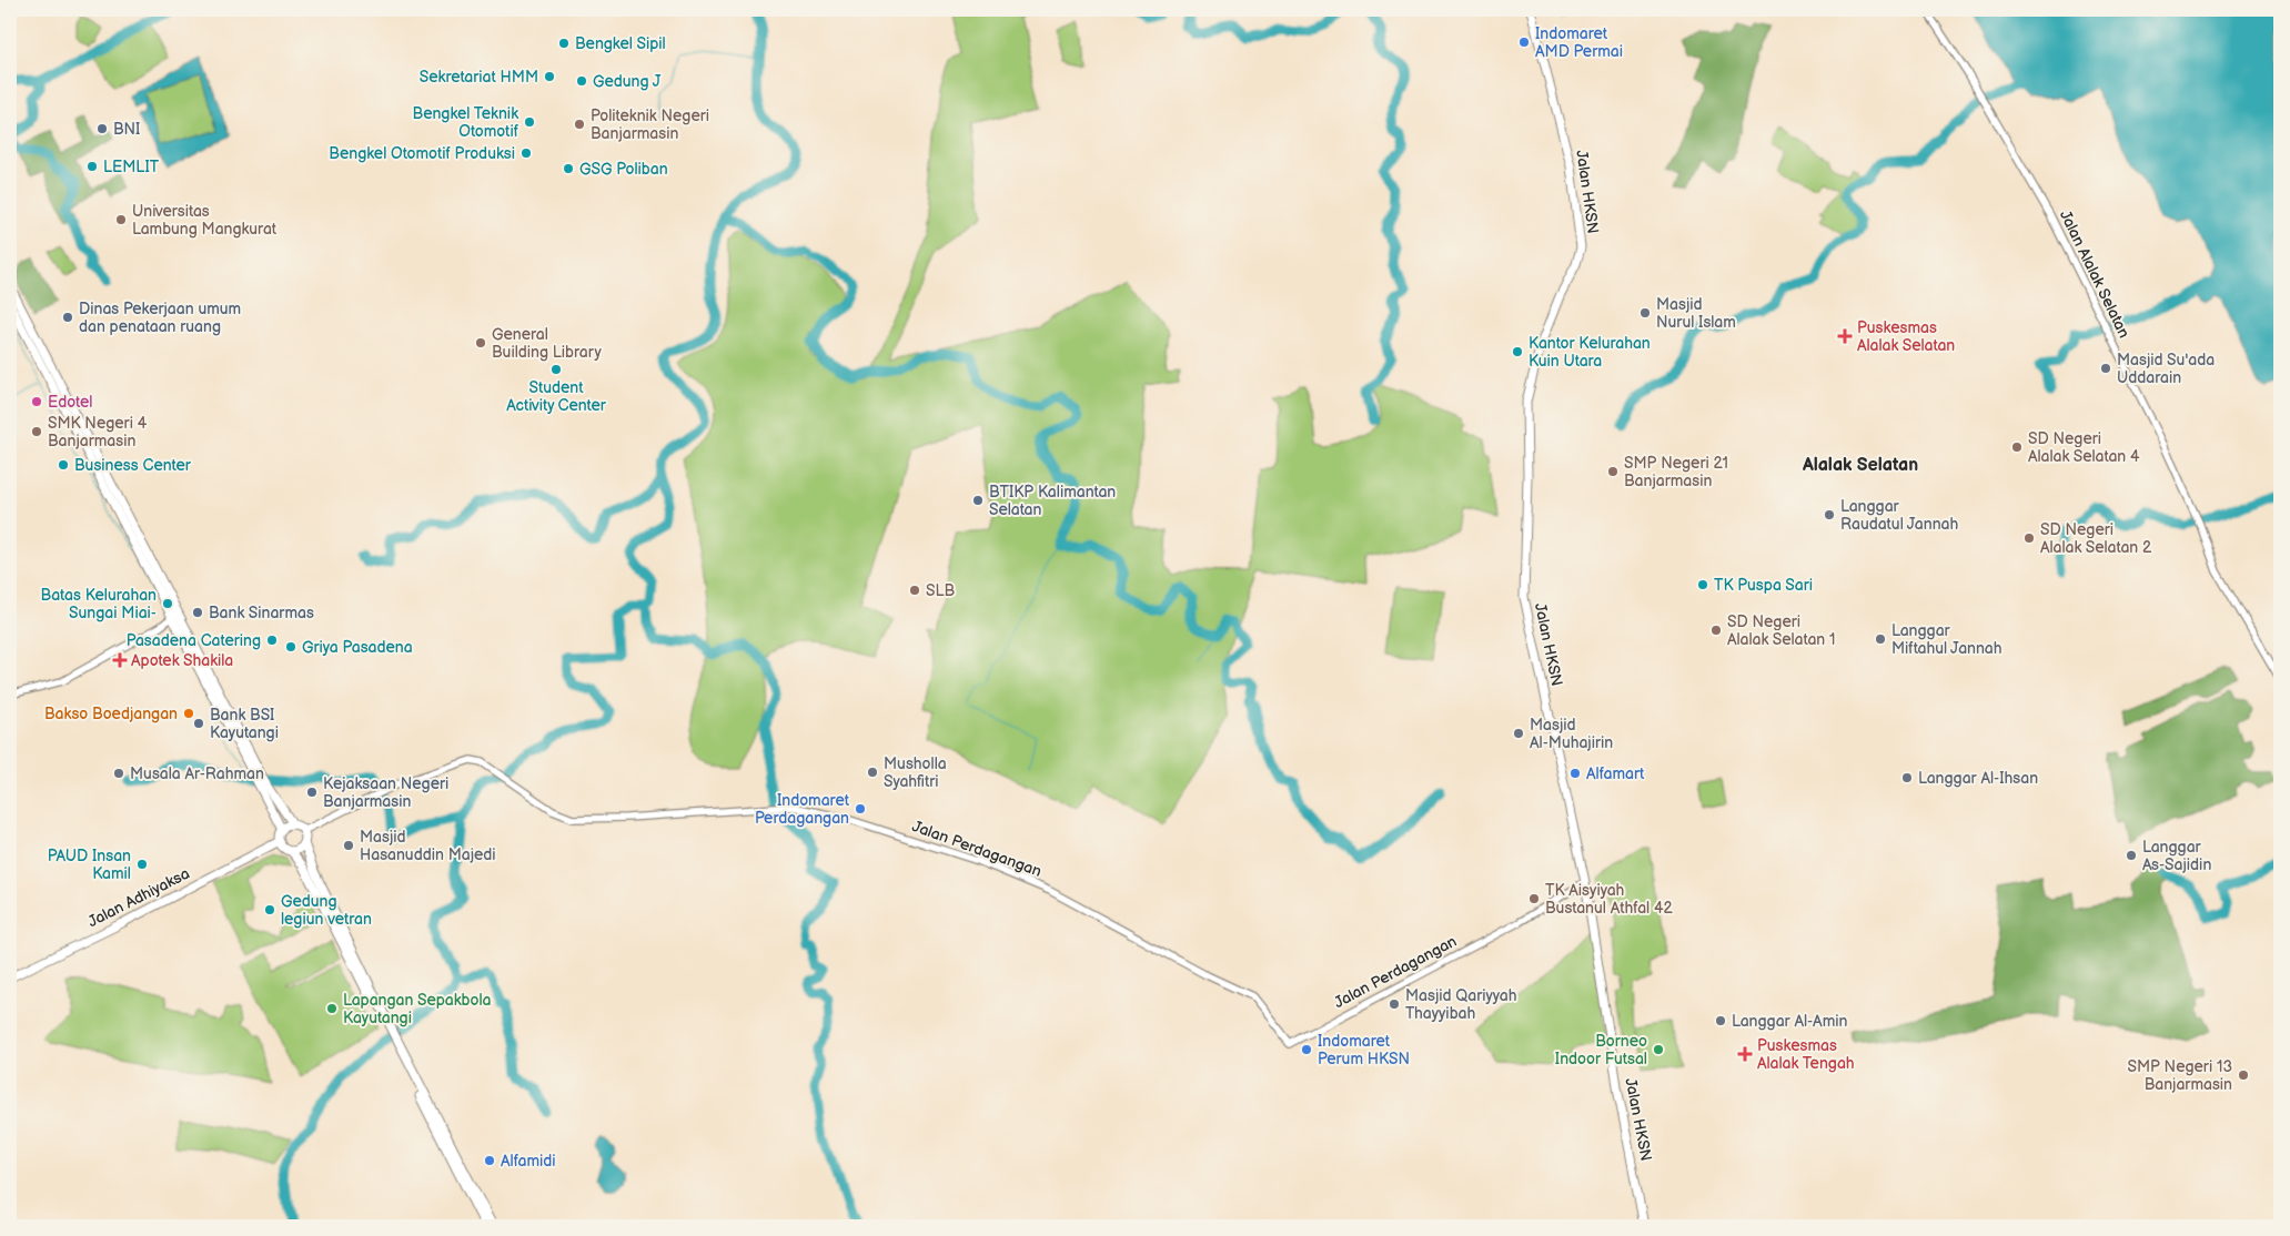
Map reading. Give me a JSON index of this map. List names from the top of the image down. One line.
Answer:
{"streets":{"main road":["Jalan HKSN","Jalan Adhiyaksa"],"street":["Jalan Alalak Selatan","Jalan Perdagangan"]},"crossings":[["Jalan HKSN","Jalan Perdagangan"],["Jalan Perdagangan","Jalan Adhiyaksa"]],"districts":["Alalak Selatan"],"places":{"other":["Indomaret AMD Permai","Bengkel Sipil","Sekretariat HMM","Gedung J","Bengkel Teknik Otomotif","Politeknik Negeri Banjarmasin","BNI","Bengkel Otomotif Produksi","LEMLIT","GSG Poliban","Universitas Lambung Mangkurat","Masjid Nurul Islam","Dinas Pekerjaan umum dan penataan ruang","General Building Library","Kantor Kelurahan Kuin Utara","Masjid Su'ada Uddarain","Student Activity Center","Edotel","SMK Negeri 4 Banjarmasin","SD Negeri Alalak Selatan 4","Business Center","SMP Negeri 21 Banjarmasin","BTIKP Kalimantan Selatan","Langgar Raudatul Jannah","SD Negeri Alalak Selatan 2","TK Puspa Sari","SLB","Batas Kelurahan Sungai Miai-","Bank Sinarmas","SD Negeri Alalak Selatan 1","Langgar Miftahul Jannah","Pasadena Catering","Griya Pasadena","Bakso Boedjangan","Bank BSI Kayutangi","Masjid Al-Muhajirin","Musholla Syahfitri","Musala Ar-Rahman","Alfamart","Langgar Al-Ihsan","Kejaksaan Negeri Banjarmasin","Indomaret Perdagangan","Masjid Hasanuddin Majedi","Langgar As-Sajidin","PAUD Insan Kamil","TK Aisyiyah Bustanul Athfal 42","Gedung legiun vetran","Masjid Qariyyah Thayyibah","Lapangan Sepakbola Kayutangi","Langgar Al-Amin","Indomaret Perum HKSN","Borneo Indoor Futsal","SMP Negeri 13 Banjarmasin","Alfamidi"],"health":["Puskesmas Alalak Selatan","Apotek Shakila","Puskesmas Alalak Tengah"]}}
